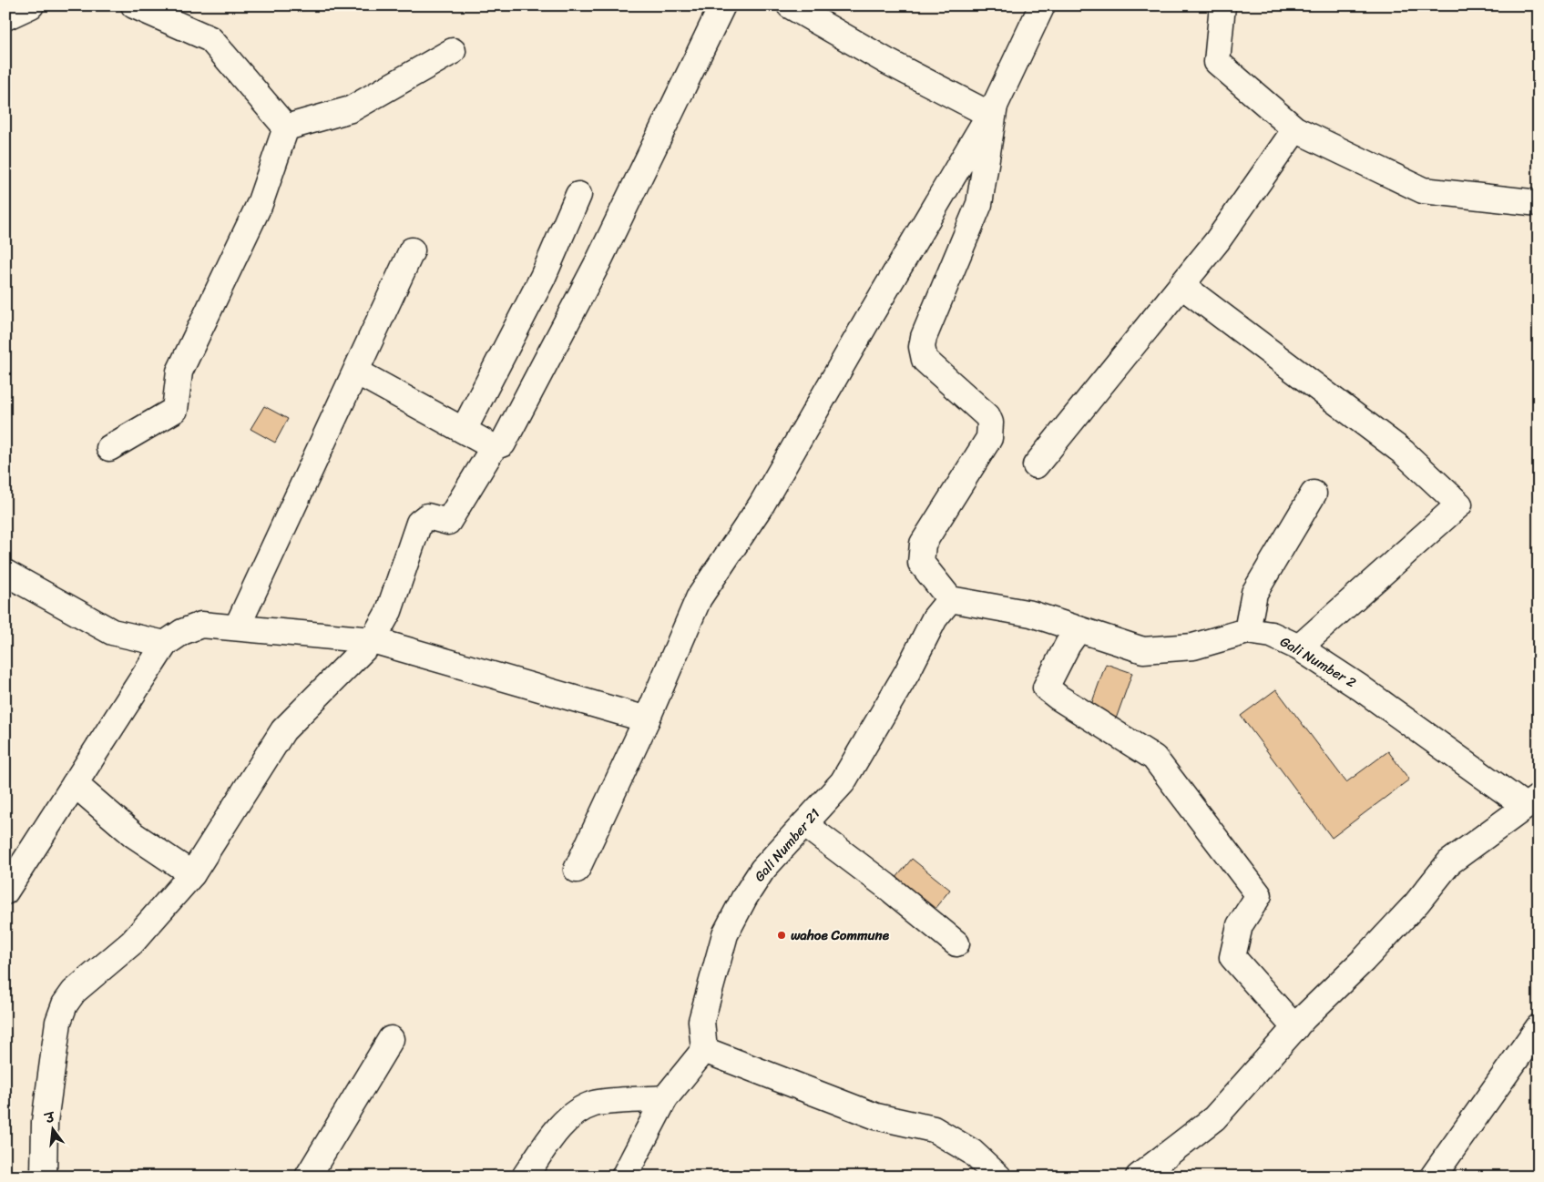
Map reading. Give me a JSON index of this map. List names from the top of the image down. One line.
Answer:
{"streets":{"street":["Gali Number 2","Gali Number 21"]},"crossings":[["Gali Number 2","Gali Number 21"]],"places":["wahoe Commune"],"north":"top"}
